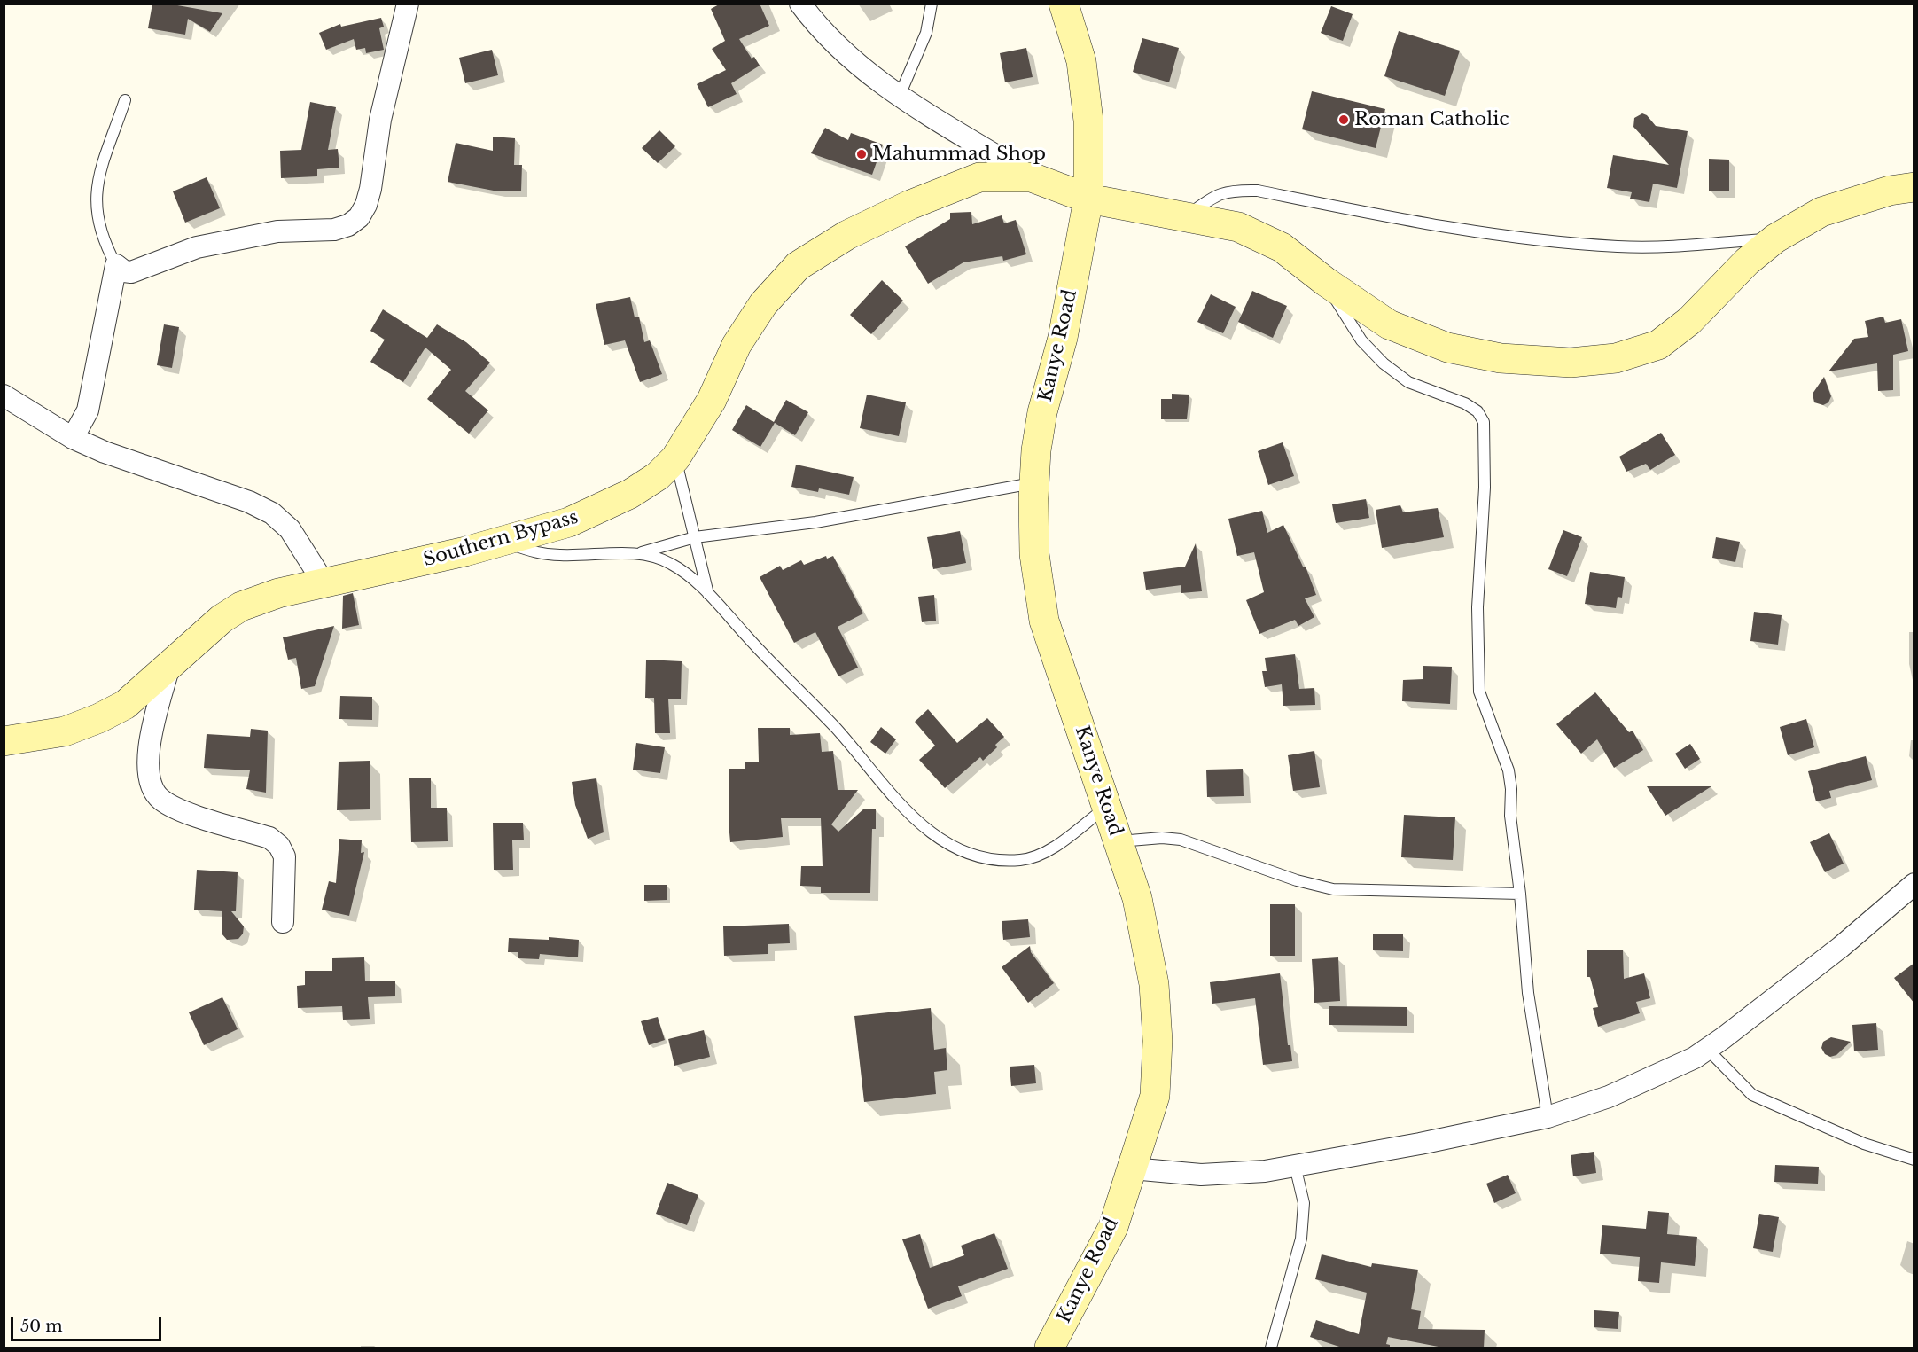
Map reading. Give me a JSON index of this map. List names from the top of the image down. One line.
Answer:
{"streets":{"street":["Kanye Road","Southern Bypass"]},"crossings":[["Kanye Road","Southern Bypass"]],"places":["Roman Catholic","Mahummad Shop"],"scale_bar":"50 m"}
